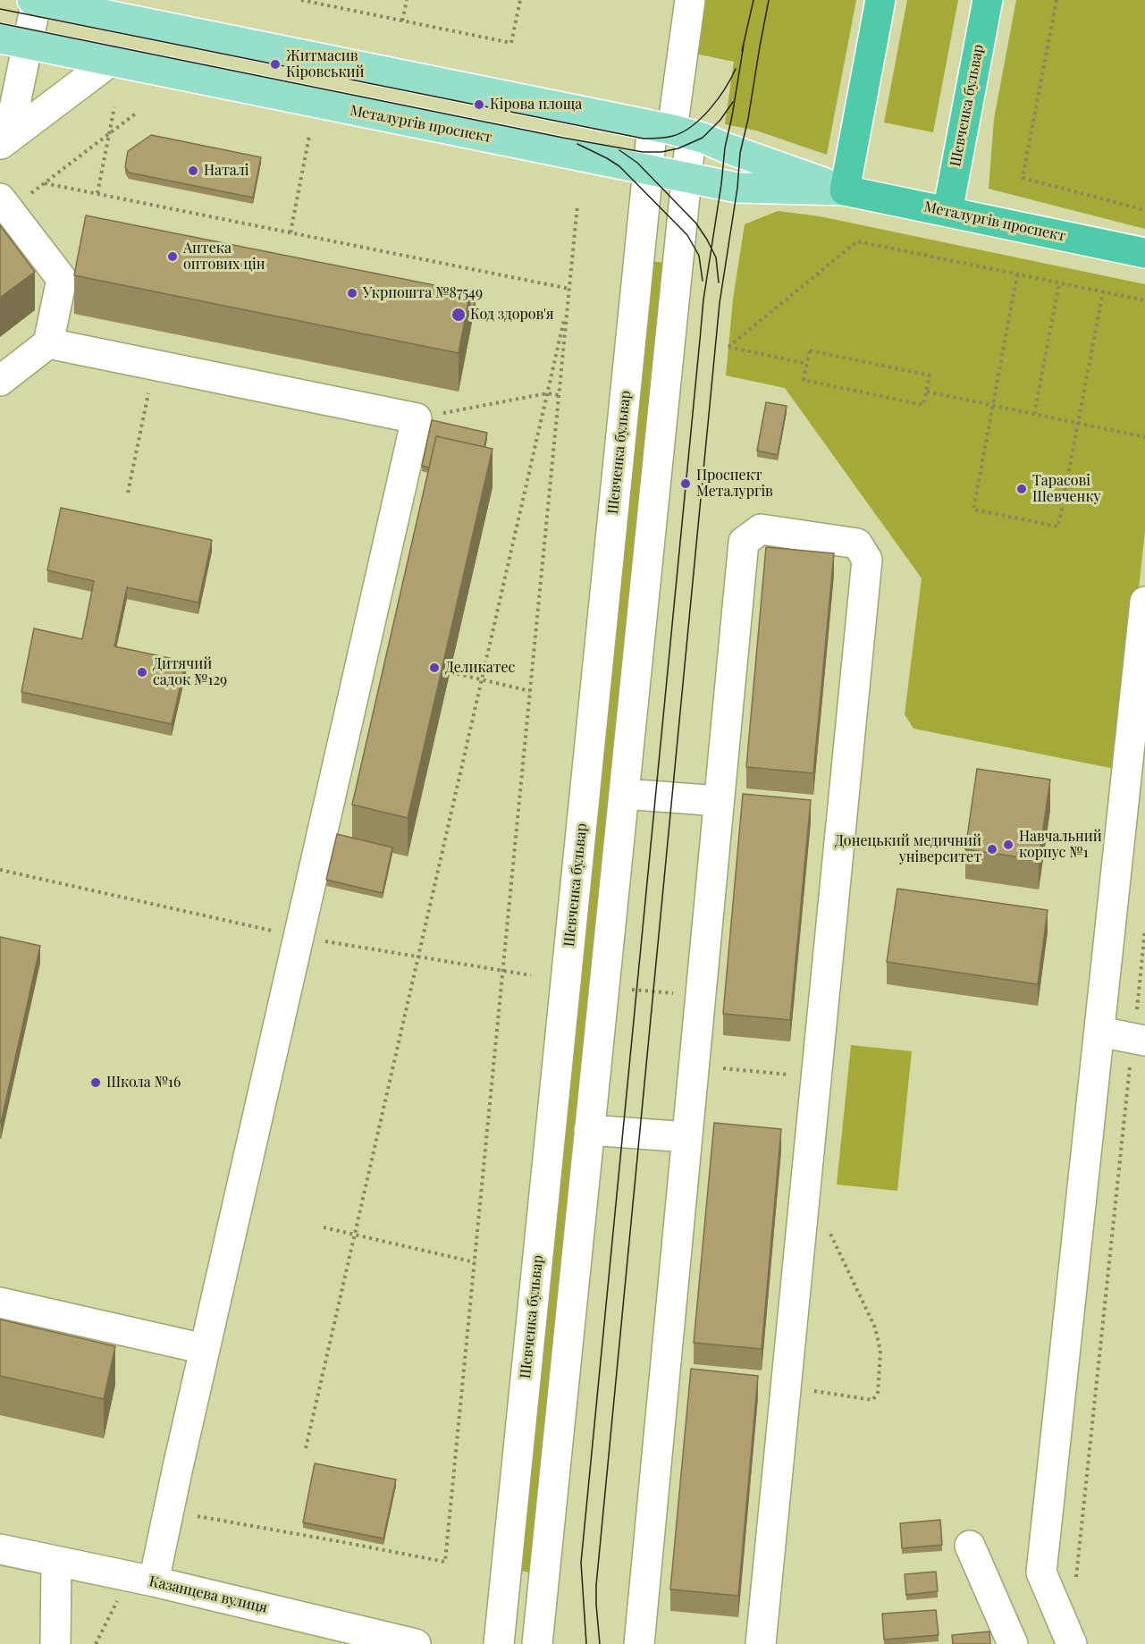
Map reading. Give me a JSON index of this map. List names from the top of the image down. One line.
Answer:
{"streets":{"highway":["Шевченка бульвар","Металургів проспект"],"street":["Казанцева вулиця"]},"crossings":[["Шевченка бульвар","Металургів проспект"]],"places":["Житмасив Кіровський","Кірова площа","Наталі","Аптека оптових цін","Укрпошта №87549","Код здоров'я","Проспект Металургів","Тарасові Шевченку","Деликатес","Дитячий садок №129","Навчальний корпус №1","Донецький медичний університет","Школа №16"]}
